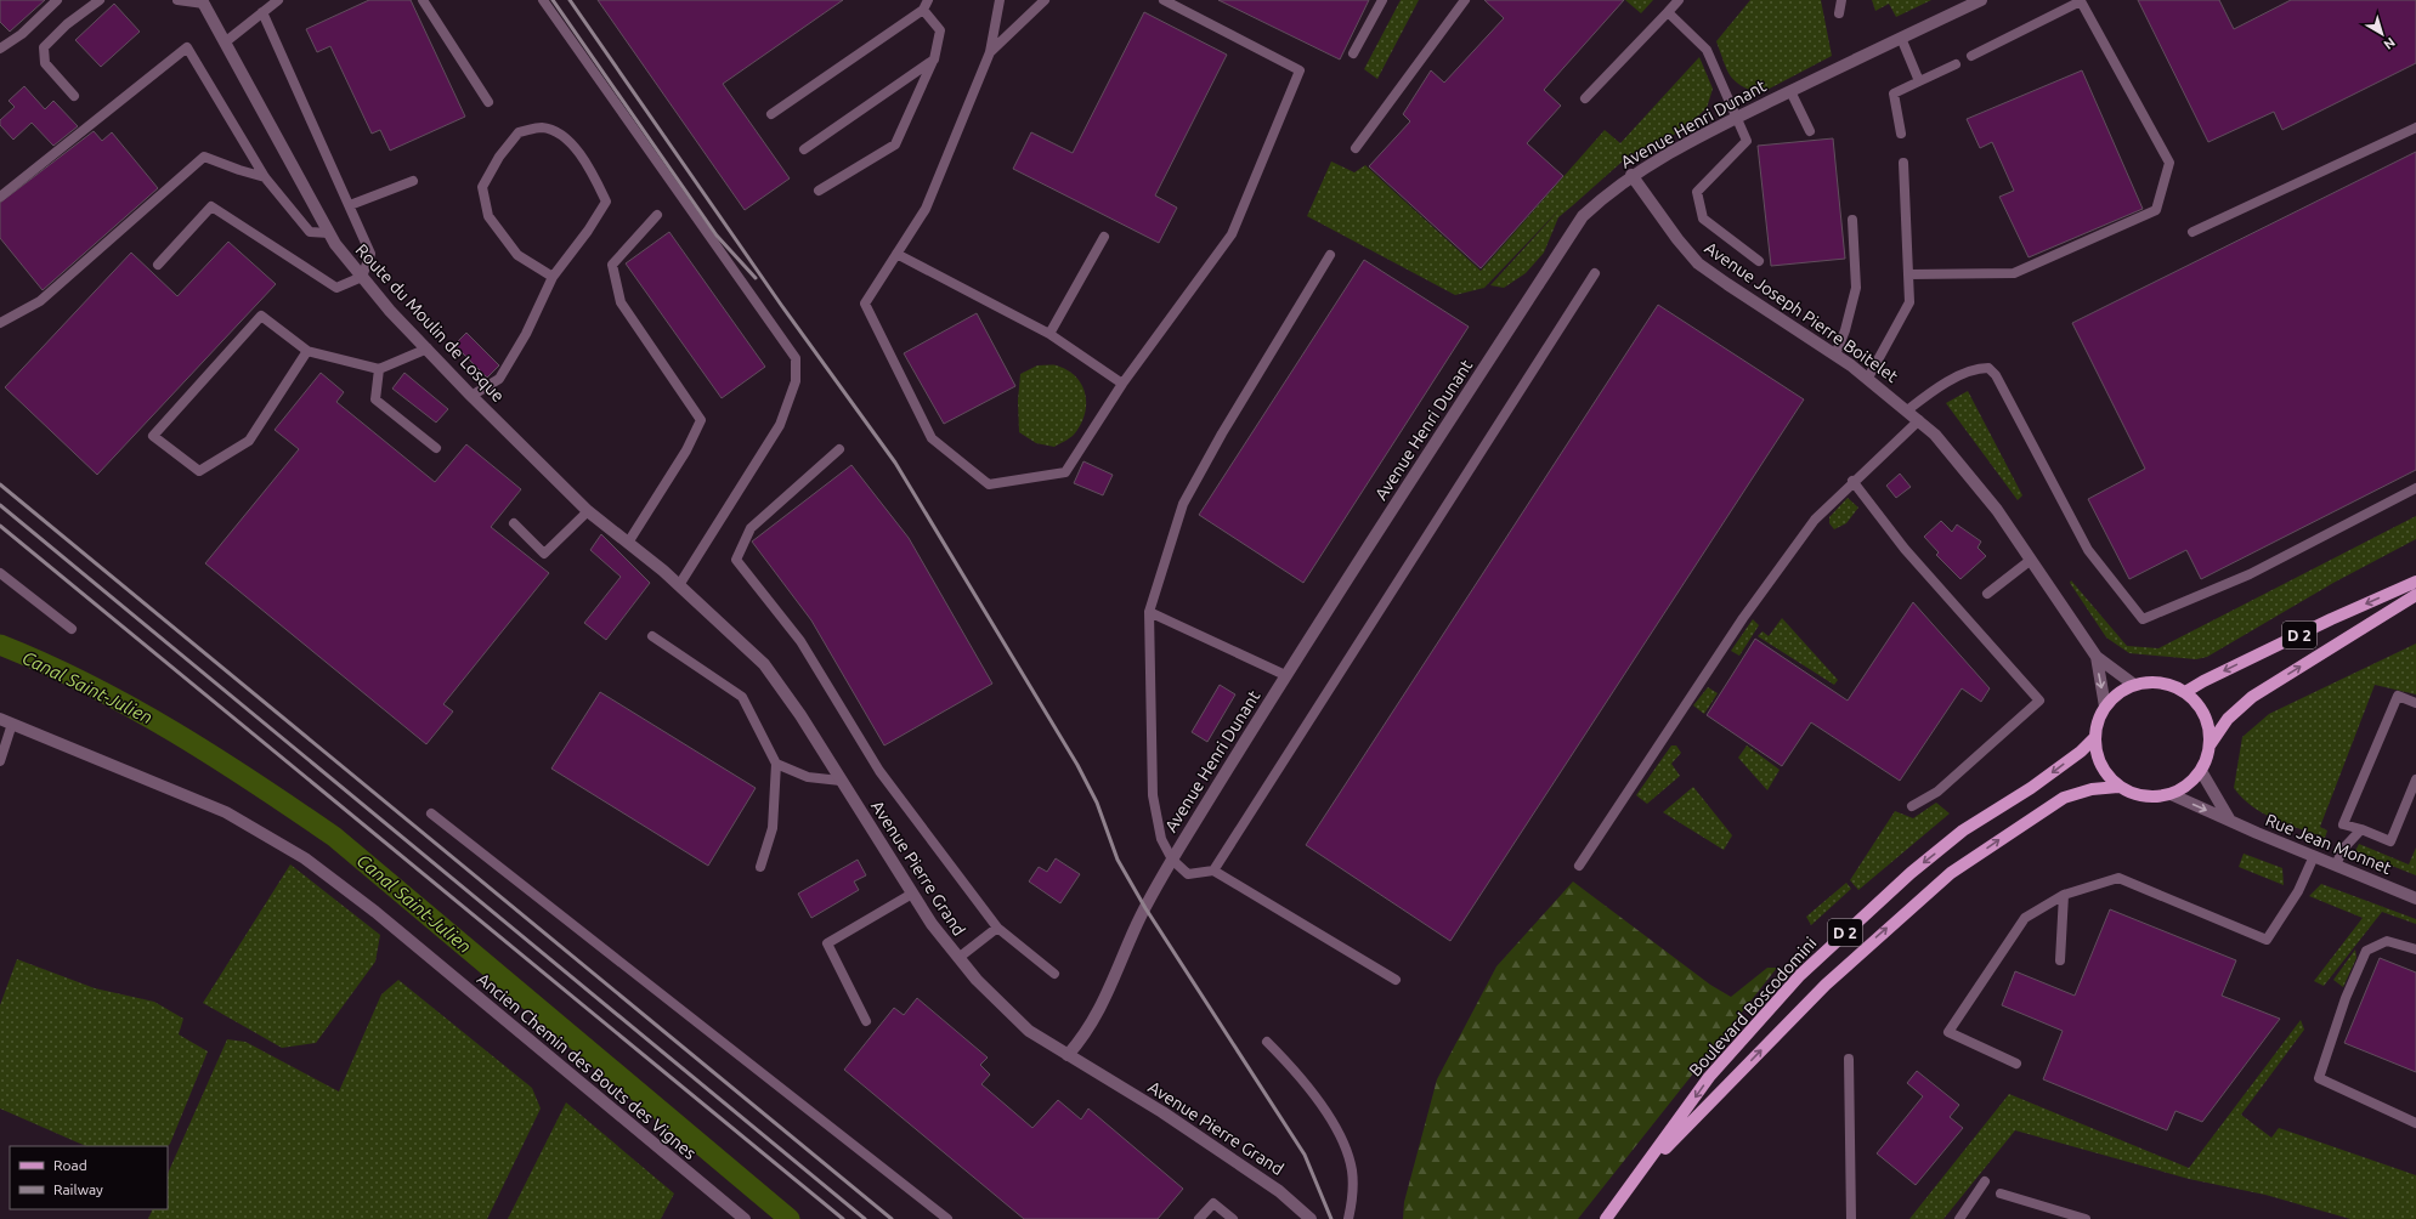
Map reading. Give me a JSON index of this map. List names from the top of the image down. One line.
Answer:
{"streets":{"main road":["D 2","Boulevard Boscodomini"],"street":["Avenue Henri Dunant","Avenue Joseph Pierre Boitelet","Route du Moulin de Losque","Rue Jean Monnet","Avenue Pierre Grand","Ancien Chemin des Bouts des Vignes"]},"crossings":[["Avenue Henri Dunant","Avenue Joseph Pierre Boitelet"],["Avenue Henri Dunant","Avenue Pierre Grand"],["Avenue Joseph Pierre Boitelet","D 2"],["Avenue Joseph Pierre Boitelet","Rue Jean Monnet"],["Avenue Joseph Pierre Boitelet","Boulevard Boscodomini"],["Route du Moulin de Losque","Avenue Pierre Grand"],["D 2","Rue Jean Monnet"],["D 2","Boulevard Boscodomini"],["Rue Jean Monnet","Boulevard Boscodomini"]],"water":["Canal Saint-Julien"],"legend":["Road","Railway"],"north":"bottom right"}
